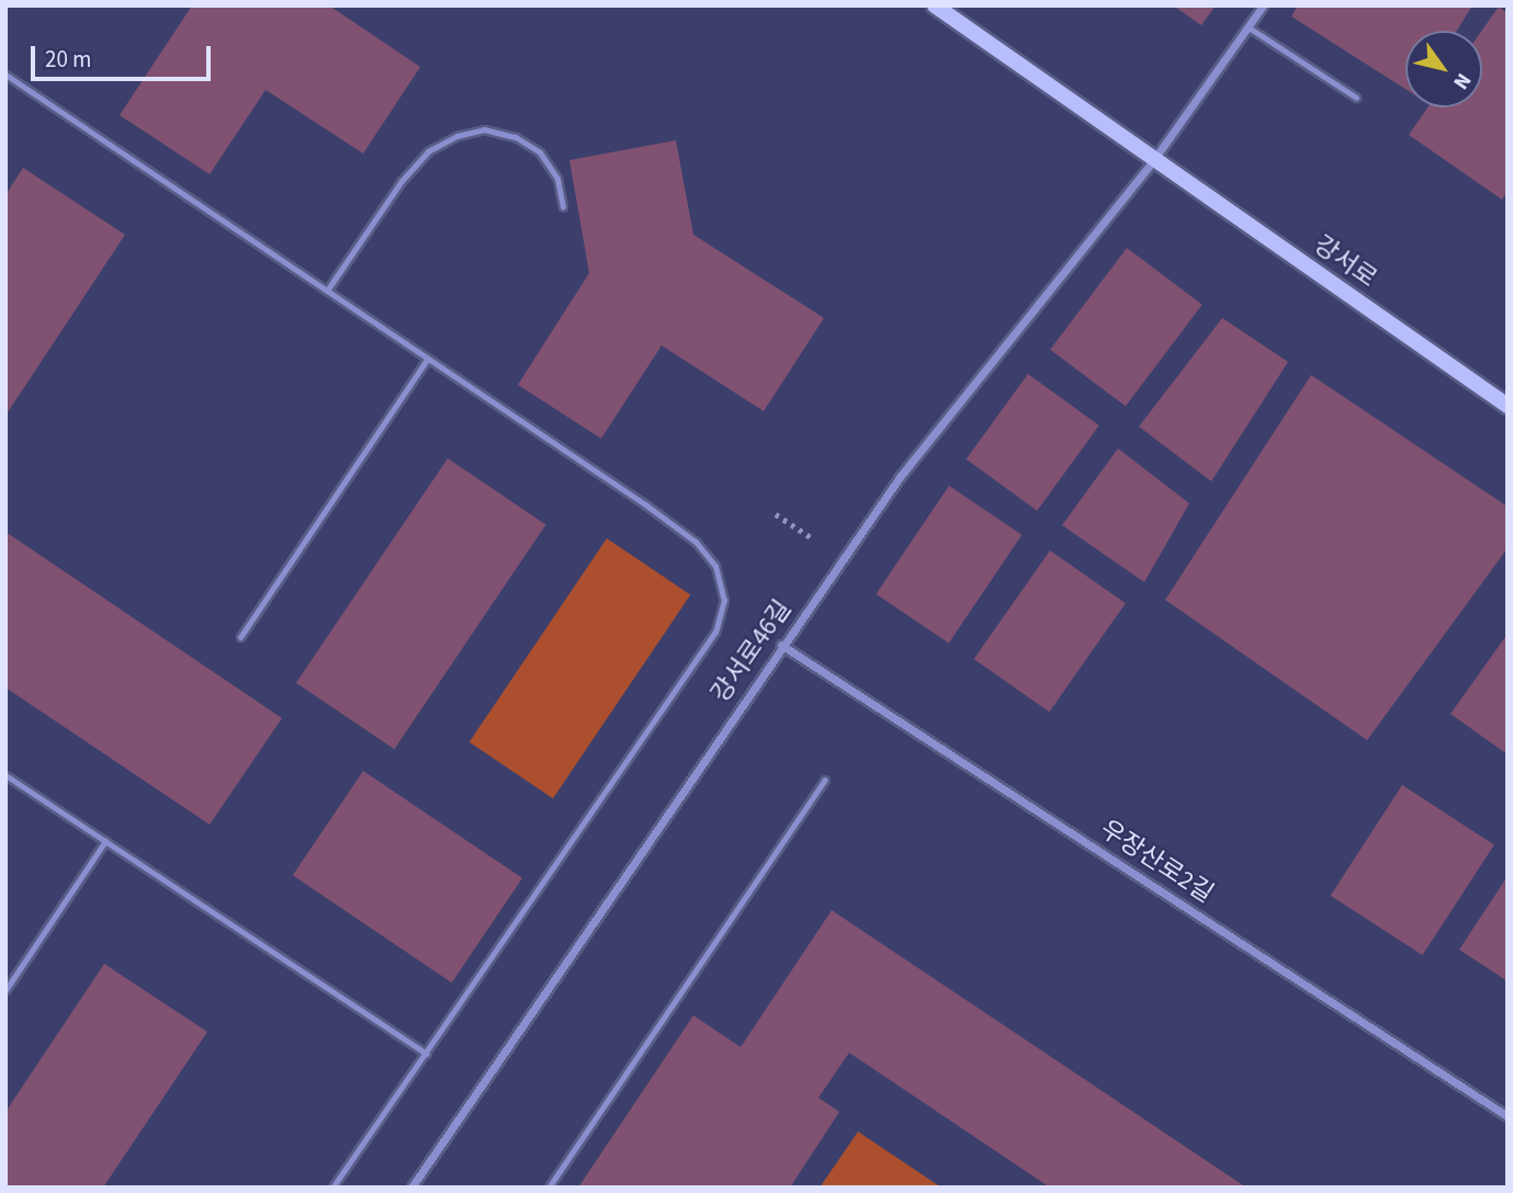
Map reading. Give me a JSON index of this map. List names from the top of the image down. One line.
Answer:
{"streets":{"main road":["강서로"],"street":["강서로46길","우장산로2길"]},"crossings":[["강서로","강서로46길"],["강서로46길","우장산로2길"]],"scale_bar":"20 m","north":"bottom right"}
